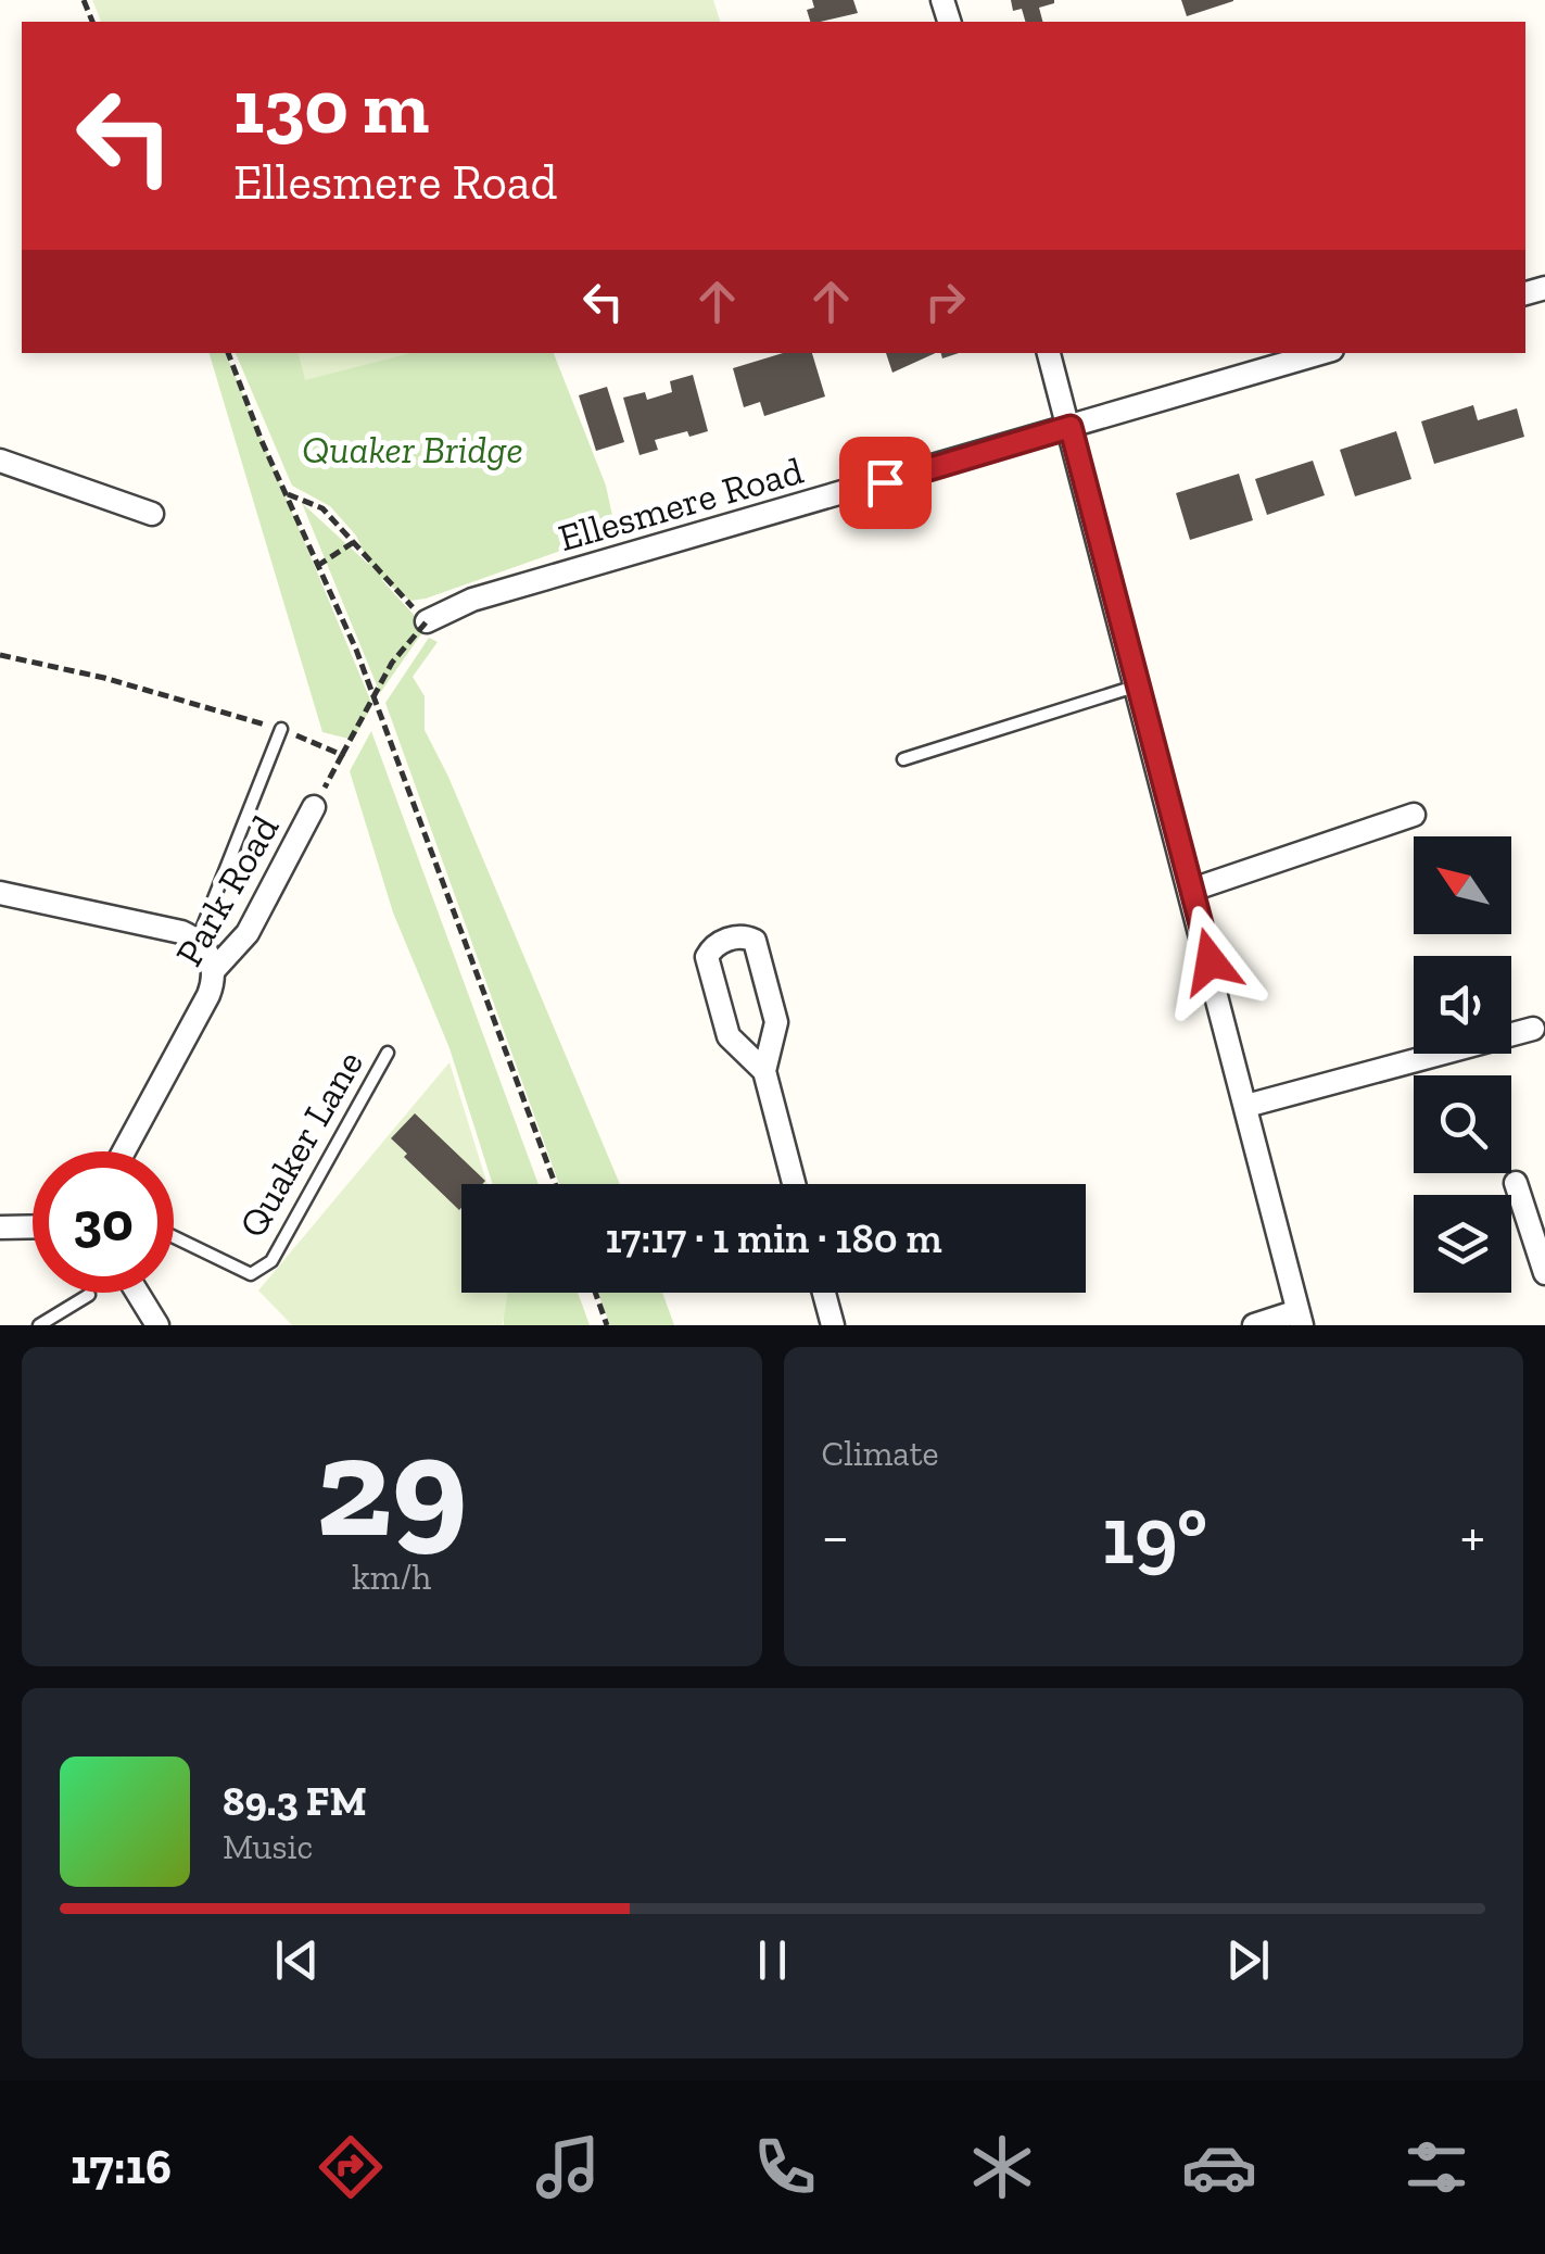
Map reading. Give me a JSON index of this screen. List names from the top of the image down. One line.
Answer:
{"streets":{"street":["Ellesmere Road","Park Road"],"lane":["Quaker Lane"]},"parks":["Quaker Bridge"],"north":"top left","page":{"turn":["130 m","Ellesmere Road"],"limit":"30","trip":"17:17 · 1 min · 180 m","tile":[["29","km/h"],"Climate"],"heat":["−","19°","+"],"song":["89.3 FM","Music"],"tabs":"17:16"}}
